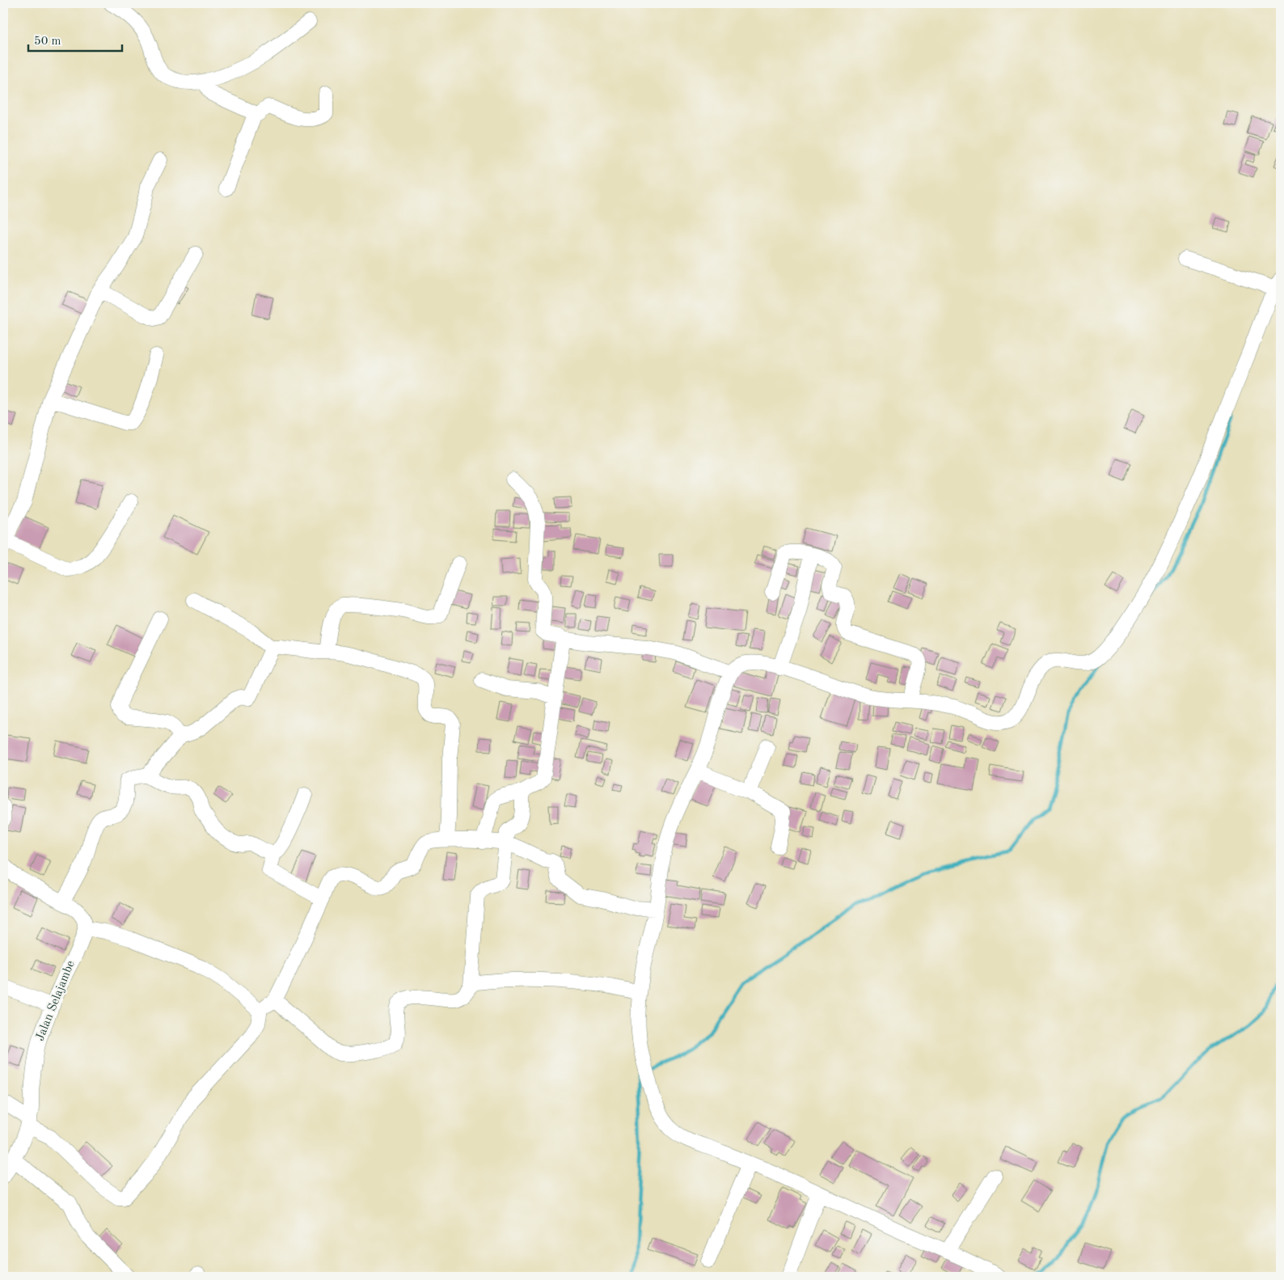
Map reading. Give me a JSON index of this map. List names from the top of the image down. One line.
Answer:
{"streets":{"street":["Jalan Selajambe"]},"scale_bar":"50 m"}
